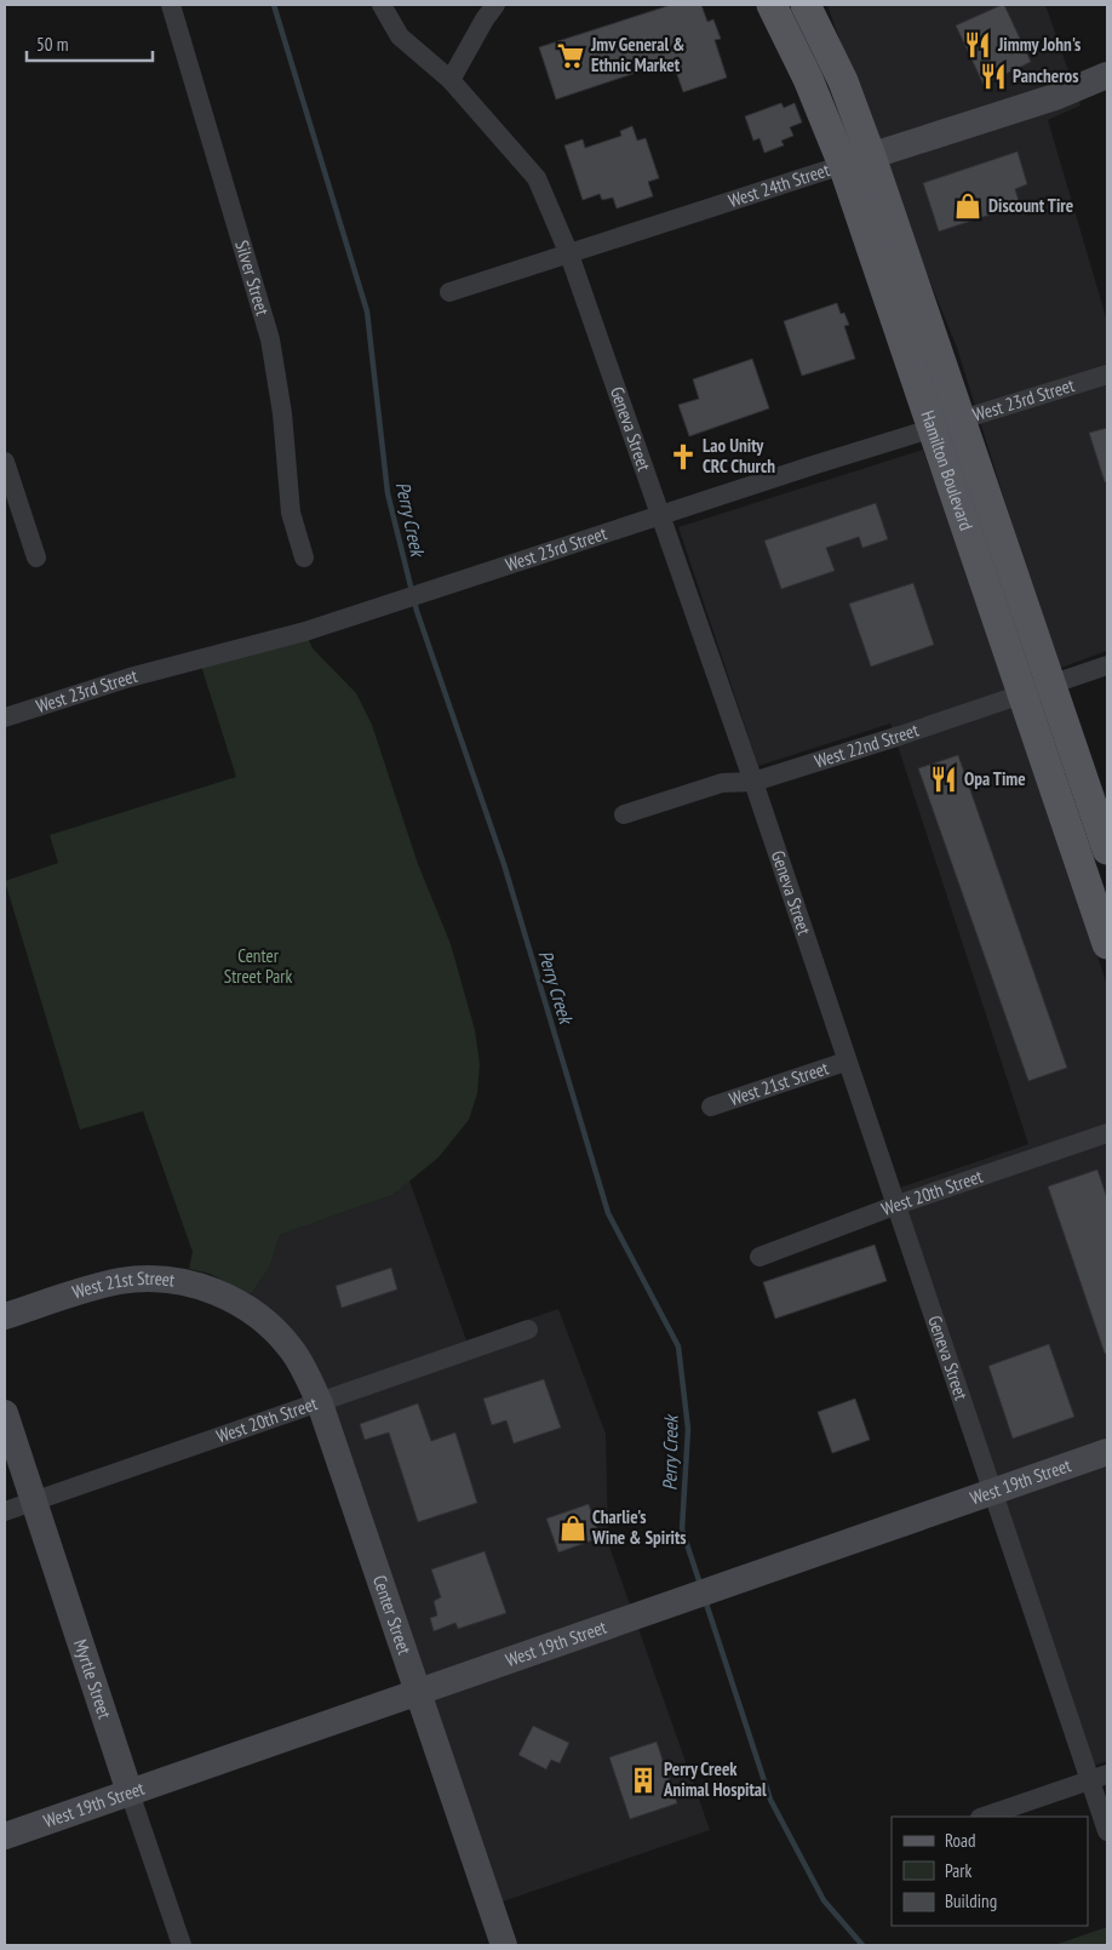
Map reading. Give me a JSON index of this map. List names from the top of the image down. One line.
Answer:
{"streets":{"main road":["West 24th Street","Hamilton Boulevard","West 21st Street","West 19th Street","Center Street","Myrtle Street"],"street":["Silver Street","West 23rd Street","Geneva Street","West 22nd Street","West 20th Street"]},"crossings":[["West 24th Street","Geneva Street"],["West 24th Street","Hamilton Boulevard"],["West 23rd Street","Geneva Street"],["West 23rd Street","Hamilton Boulevard"],["Geneva Street","West 22nd Street"],["Geneva Street","West 21st Street"],["Geneva Street","West 20th Street"],["Geneva Street","West 19th Street"],["Hamilton Boulevard","West 22nd Street"],["West 21st Street","Center Street"],["West 20th Street","Center Street"],["West 20th Street","Myrtle Street"],["West 19th Street","Center Street"],["West 19th Street","Myrtle Street"]],"water":["Perry Creek"],"parks":["Center Street Park"],"places":{"restaurant":["Jimmy John's","Pancheros","Opa Time"],"supermarket":["Jmv General & Ethnic Market"],"shop":["Discount Tire","Charlie's Wine & Spirits"],"church":["Lao Unity CRC Church"],"building":["Perry Creek Animal Hospital"]},"legend":["Road","Park","Building"],"scale_bar":"50 m"}
